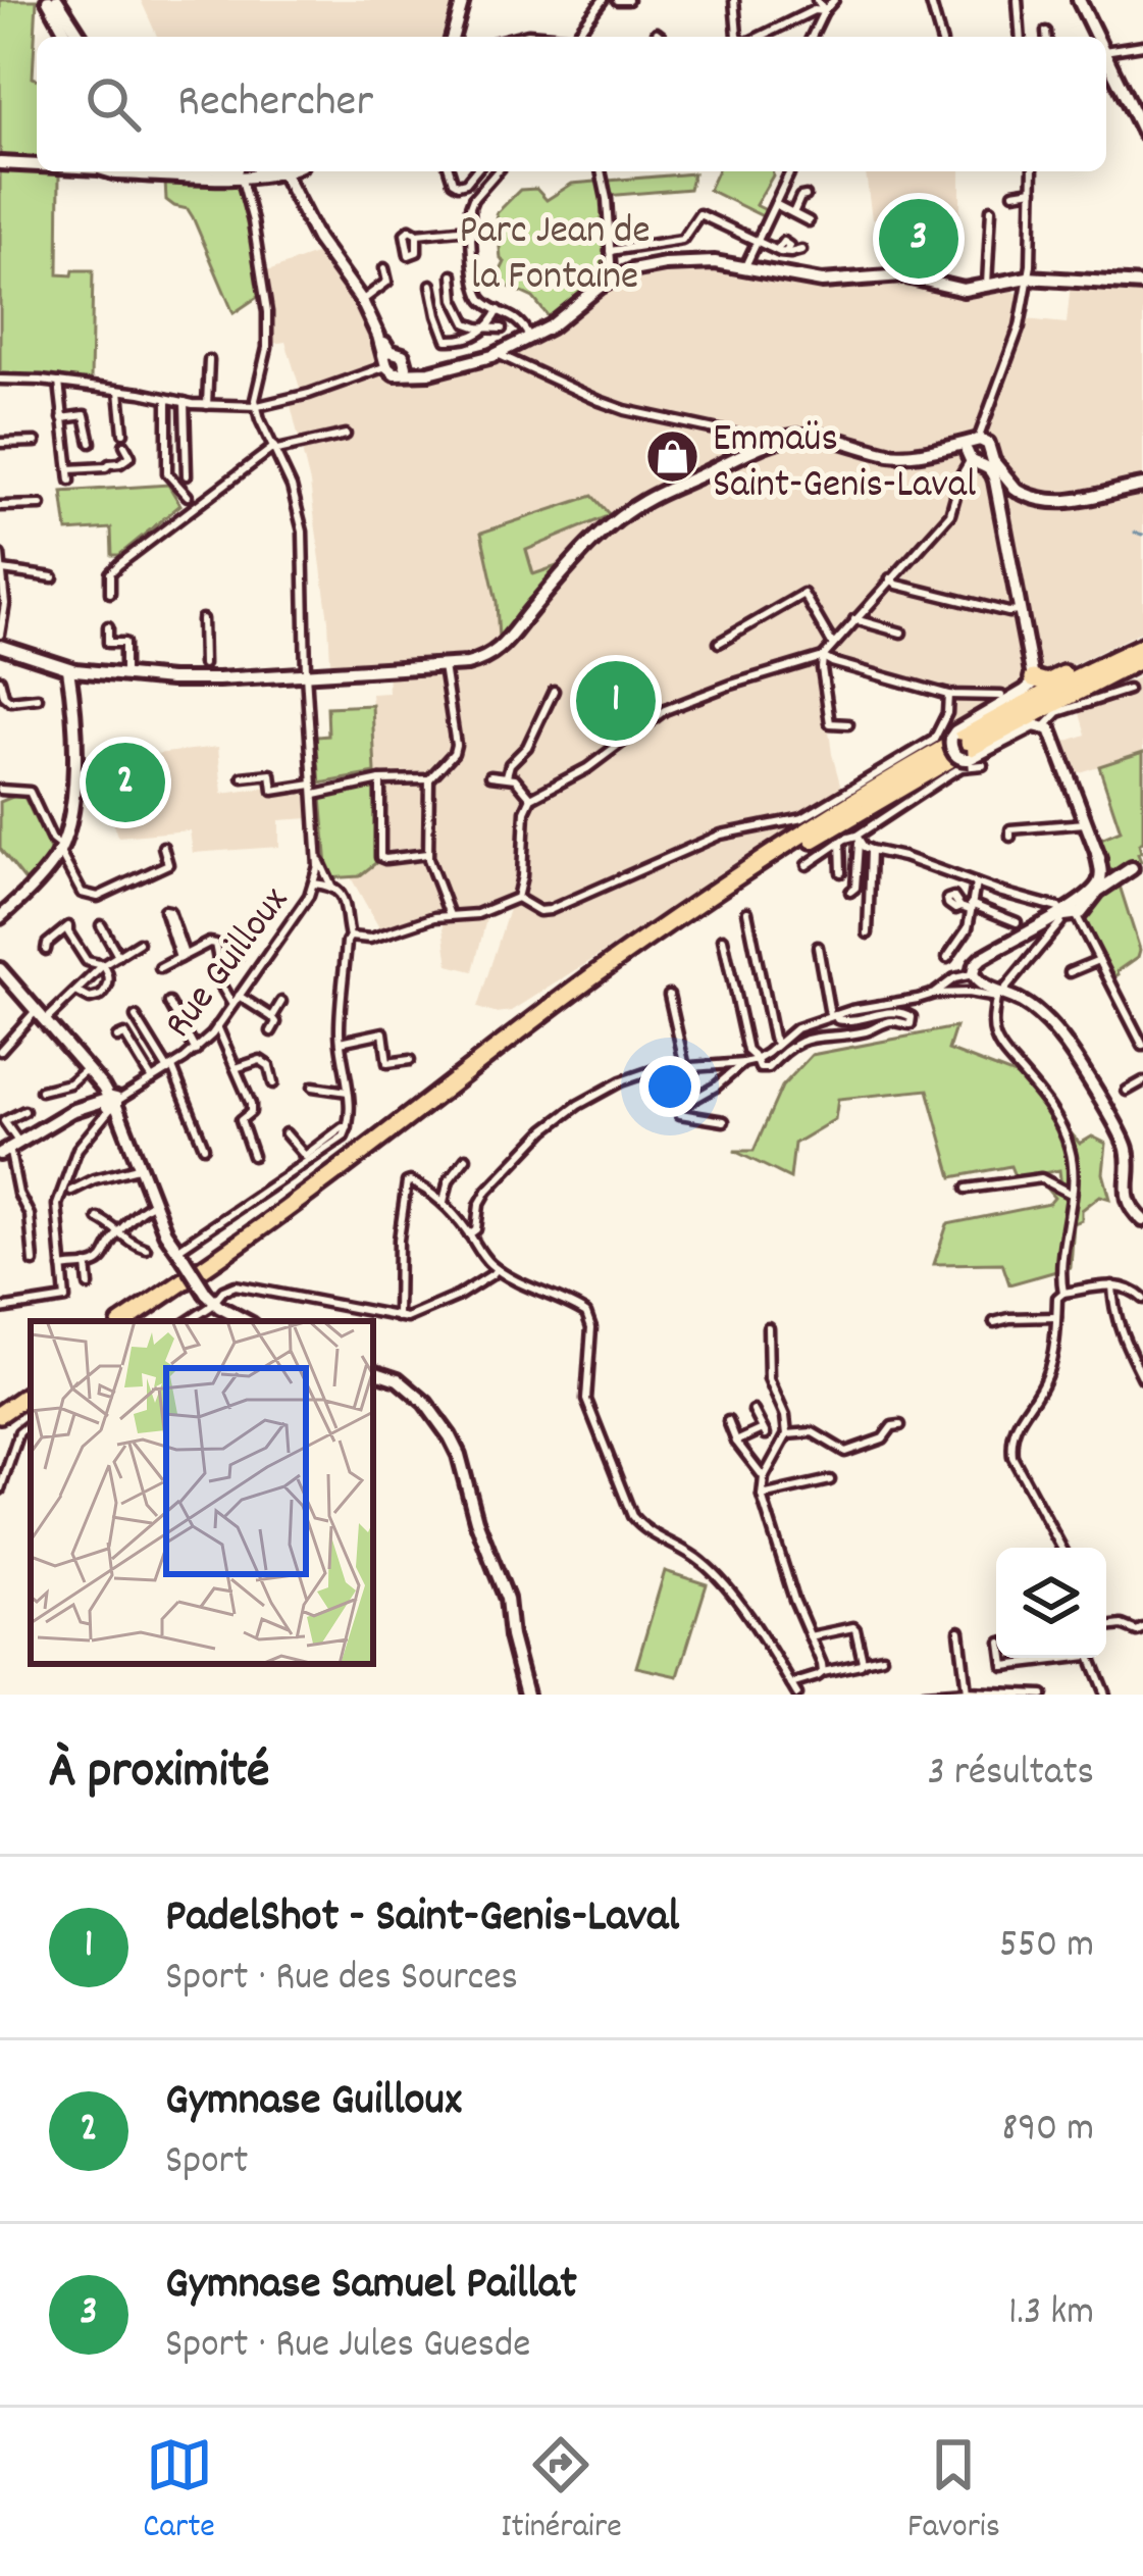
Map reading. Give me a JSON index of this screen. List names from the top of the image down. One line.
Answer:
{"streets":{"street":["Rue Guilloux"]},"parks":["Parc Jean de la Fontaine"],"places":{"shop":["Emmaüs Saint-Genis-Laval"]},"page":{"search":"Rechercher","pins":["3","1","2"],"heading":["À proximité","3 résultats"],"list":[{"mark":"1","name":"PadelShot - Saint-Genis-Laval","note":"Sport · Rue des Sources","value":"550 m"},{"mark":"2","name":"Gymnase Guilloux","note":"Sport","value":"890 m"},{"mark":"3","name":"Gymnase Samuel Paillat","note":"Sport · Rue Jules Guesde","value":"1.3 km"}],"nav":["Carte","Itinéraire","Favoris"]}}
